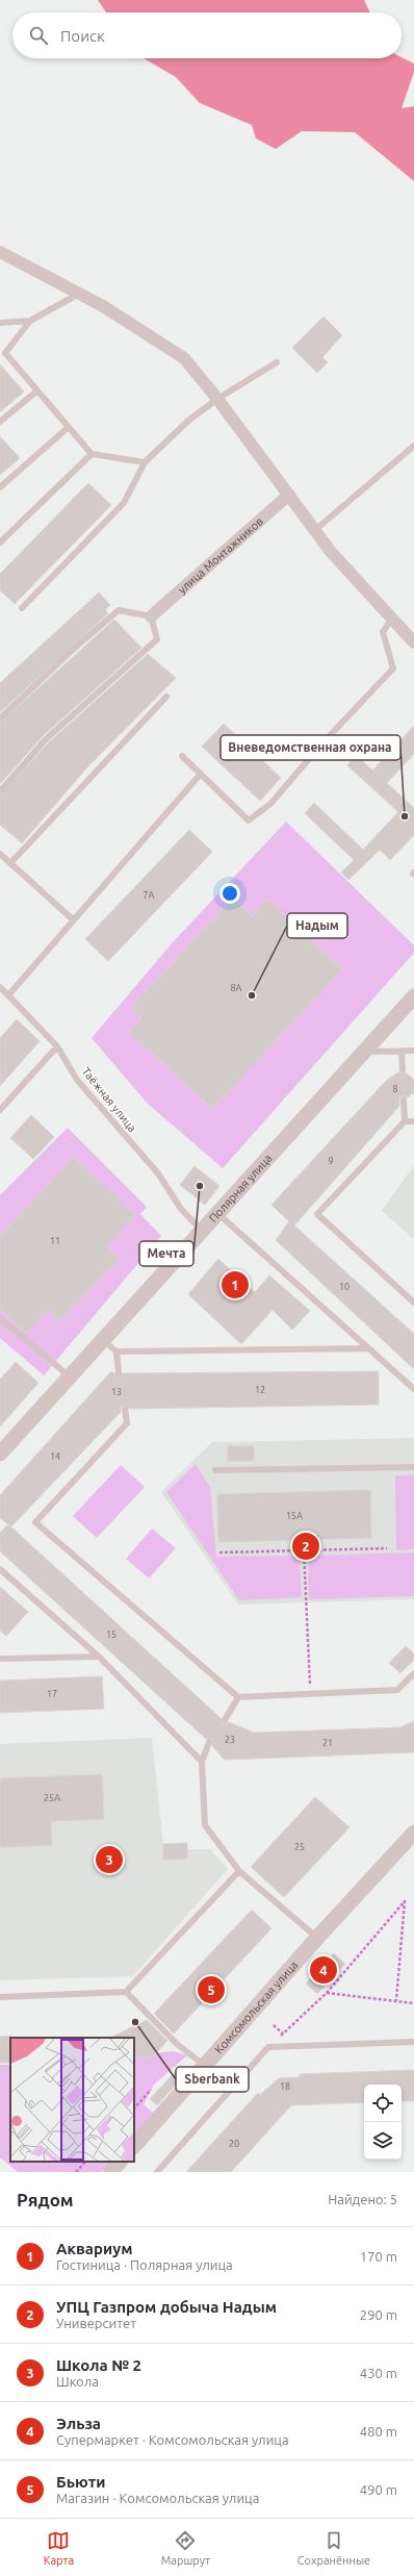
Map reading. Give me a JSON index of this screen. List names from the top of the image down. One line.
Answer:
{"streets":{"street":["улица Монтажников","Полярная улица","Комсомольская улица"],"lane":["Таёжная улица"]},"crossings":[["Таёжная улица","Полярная улица"]],"places":["Вневедомственная охрана","Надым","Мечта","Sberbank"],"house_numbers":["7А","8А","8","9","11","10","12","13","14","15А","15","17","23","21","25А","25","18","20"],"page":{"search":"Поиск","pins":["1","2","3","4","5"],"heading":["Рядом","Найдено: 5"],"list":[{"mark":"1","name":"Аквариум","note":"Гостиница · Полярная улица","value":"170 m"},{"mark":"2","name":"УПЦ Газпром добыча Надым","note":"Университет","value":"290 m"},{"mark":"3","name":"Школа № 2","note":"Школа","value":"430 m"},{"mark":"4","name":"Эльза","note":"Супермаркет · Комсомольская улица","value":"480 m"},{"mark":"5","name":"Бьюти","note":"Магазин · Комсомольская улица","value":"490 m"}],"nav":["Карта","Маршрут","Сохранённые"]}}
